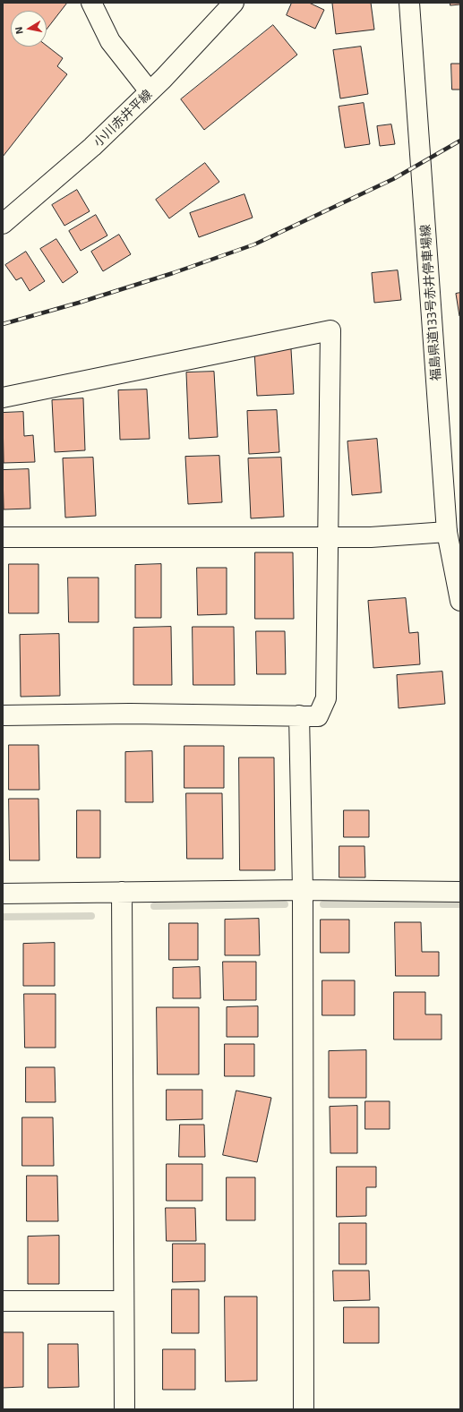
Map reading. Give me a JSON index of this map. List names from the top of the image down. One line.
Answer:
{"streets":{"street":["小川赤井平線","福島県道133号赤井停車場線"]},"north":"left"}
